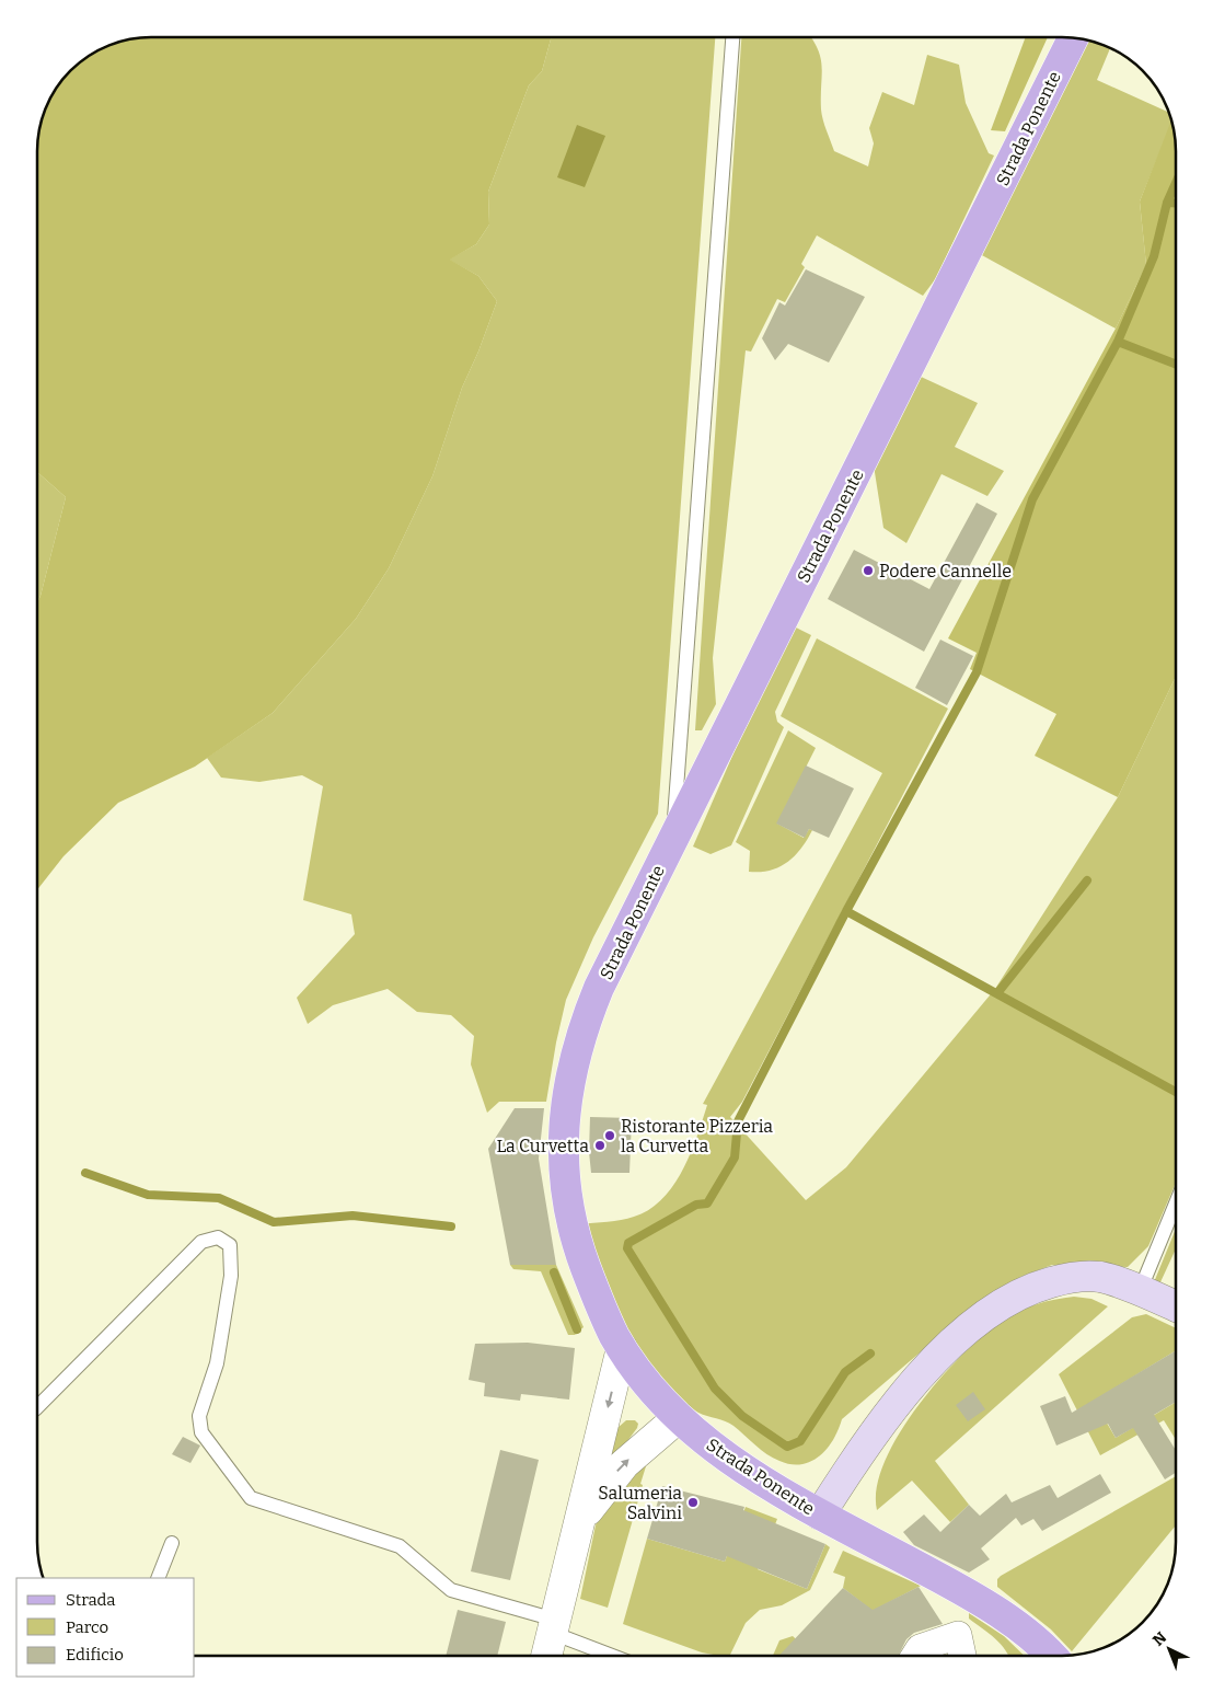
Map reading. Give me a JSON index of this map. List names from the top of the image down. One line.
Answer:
{"streets":{"main road":["Strada Ponente"]},"places":["Podere Cannelle","Ristorante Pizzeria la Curvetta","La Curvetta","Salumeria Salvini"],"legend":["Strada","Parco","Edificio"],"north":"top left"}
